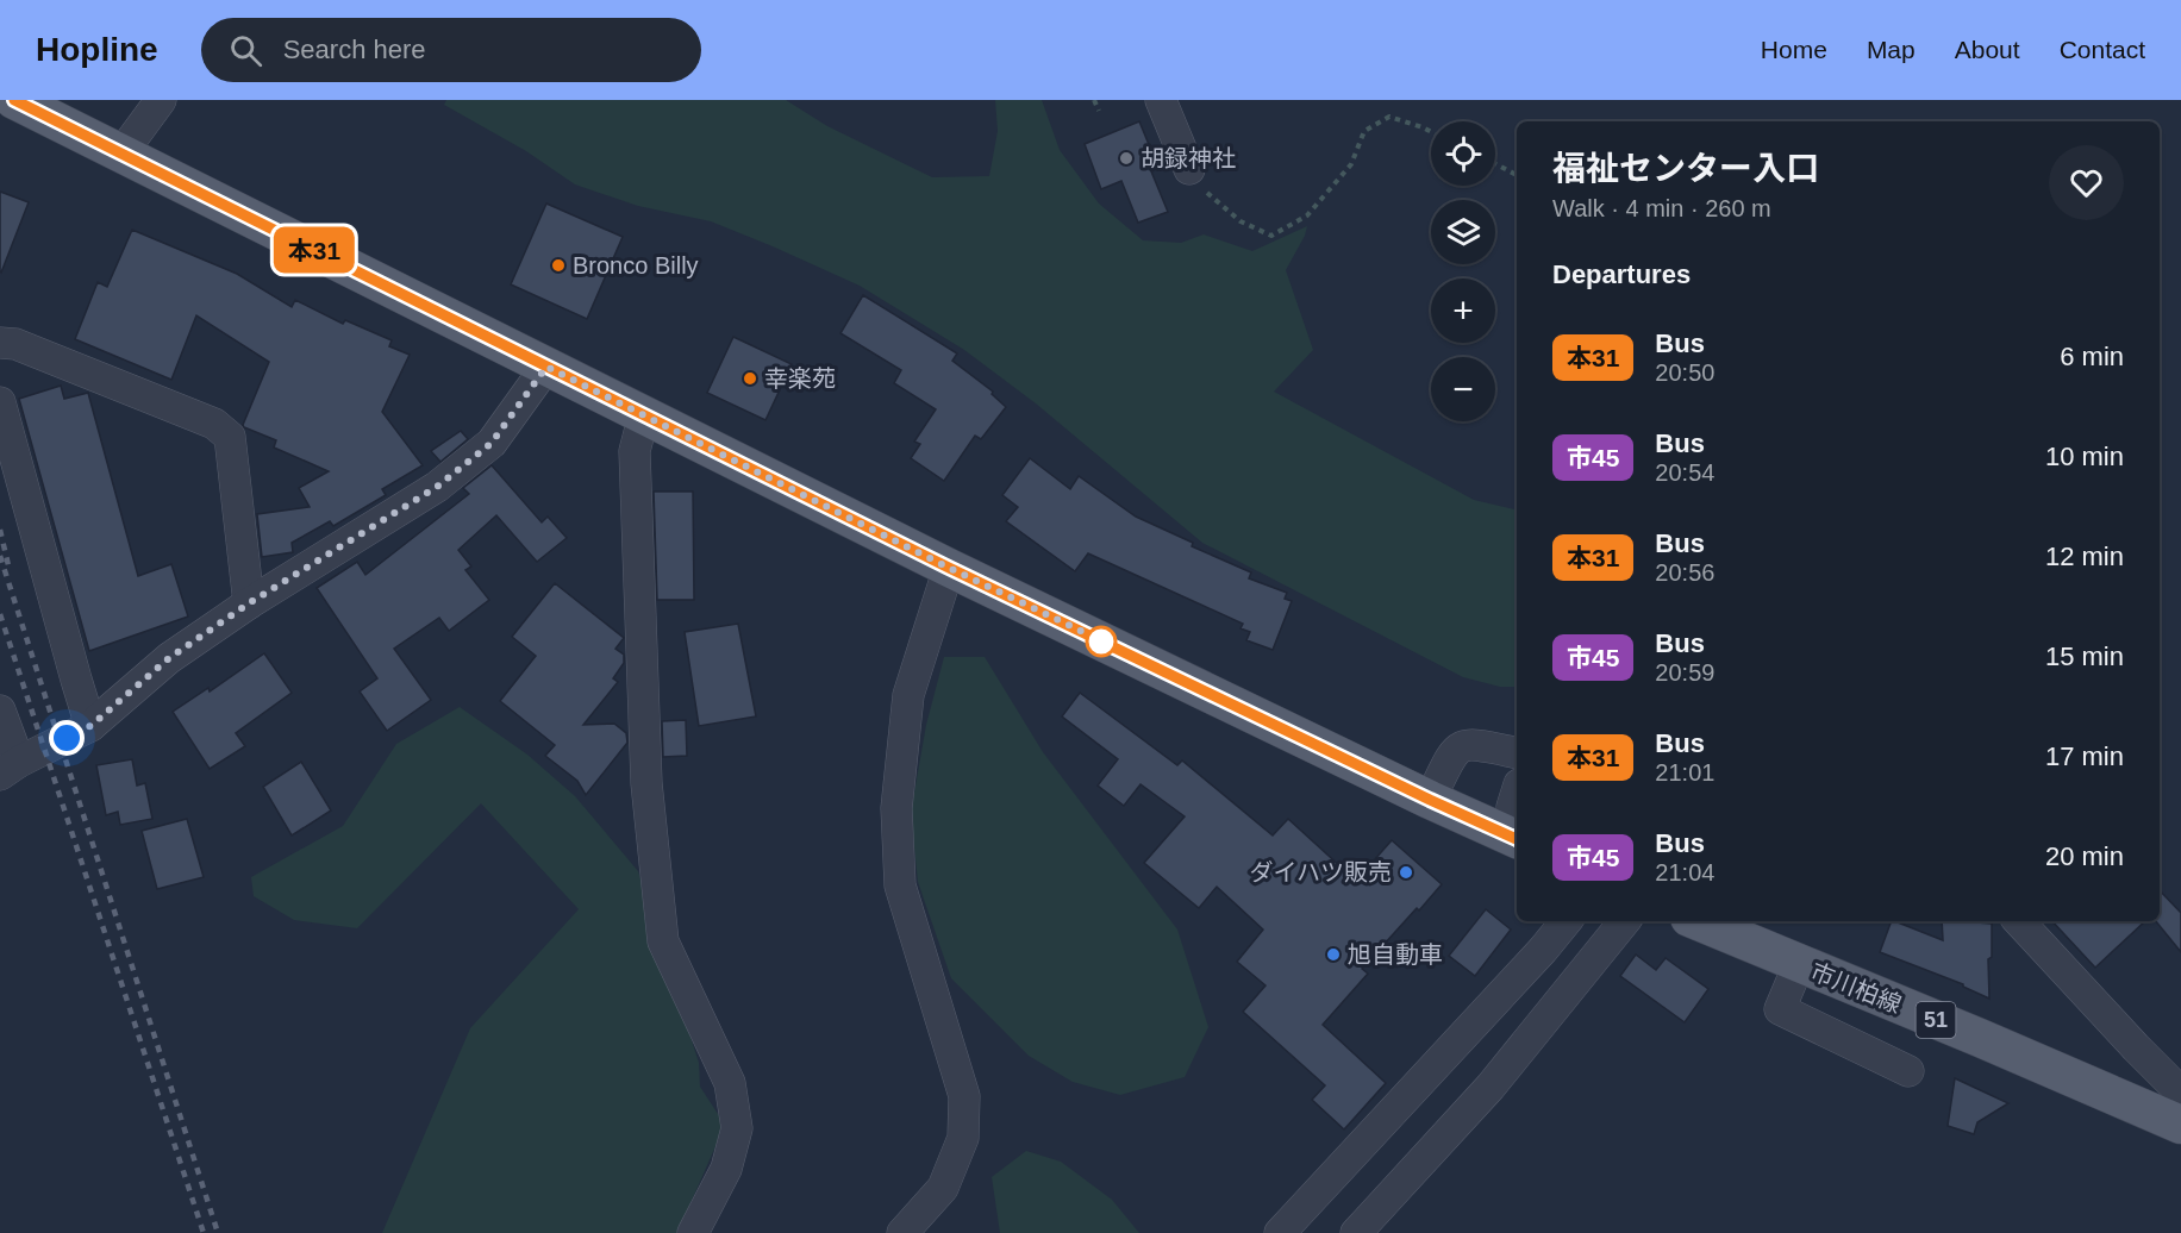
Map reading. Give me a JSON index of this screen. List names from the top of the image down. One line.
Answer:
{"streets":{"main road":["市川柏線","51"]},"places":["胡録神社","Bronco Billy","幸楽苑","ダイハツ販売","旭自動車"],"lines":["bus line 本31"],"page":{"header":"Hopline","search":"Search here","nav":["Home","Map","About","Contact"],"on_map":"本31","map_buttons":["+","−"],"heading":[["福祉センター入口","Walk · 4 min · 260 m"],"Departures"],"list":[{"mark":"本31","name":"Bus","note":"20:50","value":"6 min"},{"mark":"市45","name":"Bus","note":"20:54","value":"10 min"},{"mark":"本31","name":"Bus","note":"20:56","value":"12 min"},{"mark":"市45","name":"Bus","note":"20:59","value":"15 min"},{"mark":"本31","name":"Bus","note":"21:01","value":"17 min"},{"mark":"市45","name":"Bus","note":"21:04","value":"20 min"}]}}
